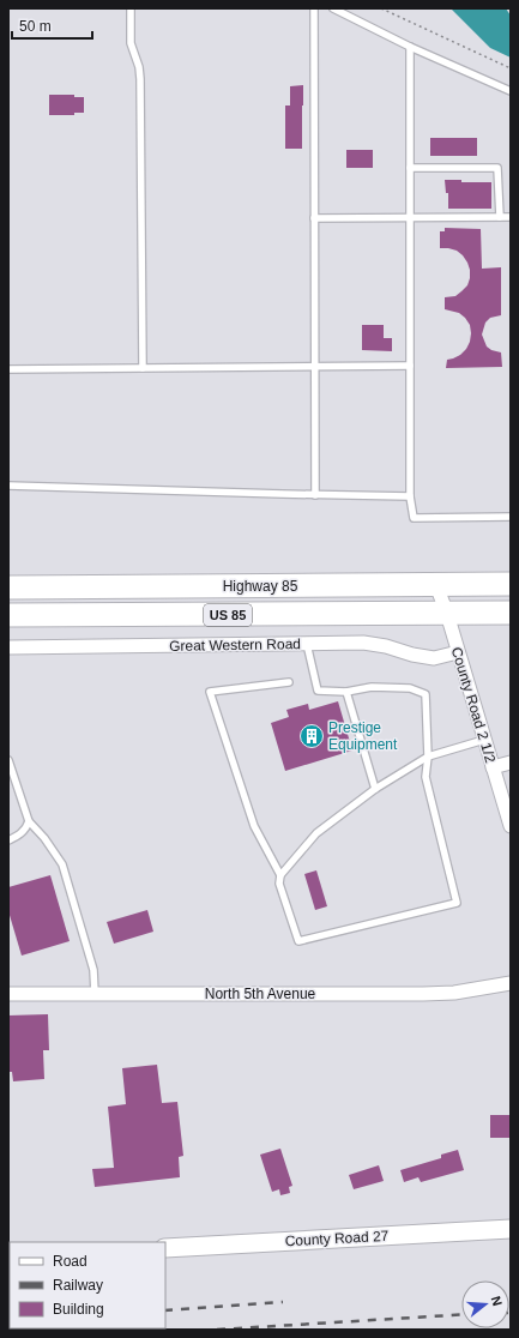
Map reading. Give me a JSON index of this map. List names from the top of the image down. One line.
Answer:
{"streets":{"highway":["Highway 85","US 85"],"street":["Great Western Road","County Road 2 1/2","North 5th Avenue","County Road 27"]},"crossings":[["Highway 85","County Road 2 1/2"],["Great Western Road","County Road 2 1/2"]],"places":{"building":["Prestige Equipment"]},"legend":["Road","Railway","Building"],"scale_bar":"50 m","north":"right"}
